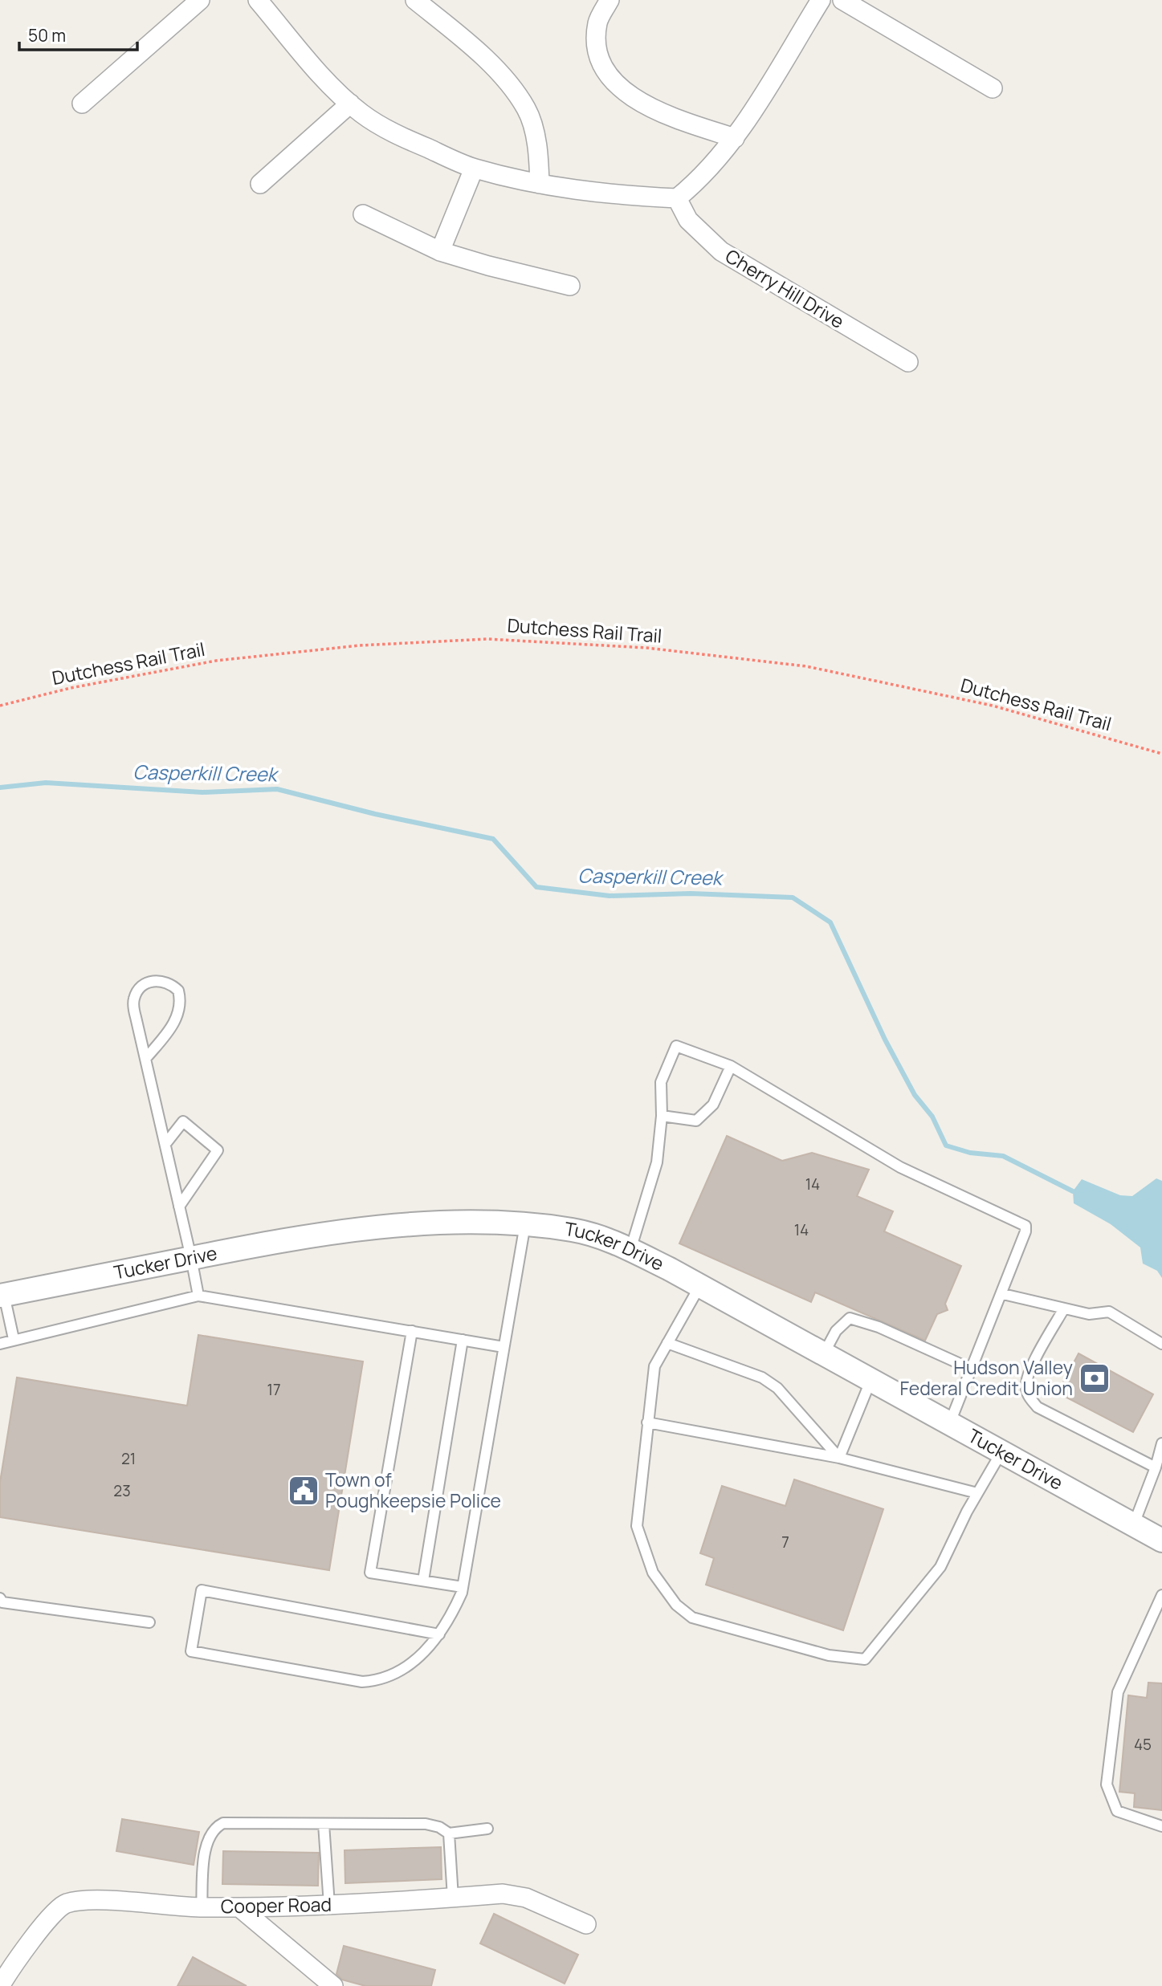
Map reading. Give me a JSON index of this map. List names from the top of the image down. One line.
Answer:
{"streets":{"street":["Cherry Hill Drive","Tucker Drive","Cooper Road"],"path":["Dutchess Rail Trail"]},"water":["Casperkill Creek"],"places":{"bank":["Hudson Valley Federal Credit Union"],"public building":["Town of Poughkeepsie Police"]},"house_numbers":["14","14","17","21","23","7","45"],"scale_bar":"50 m"}
